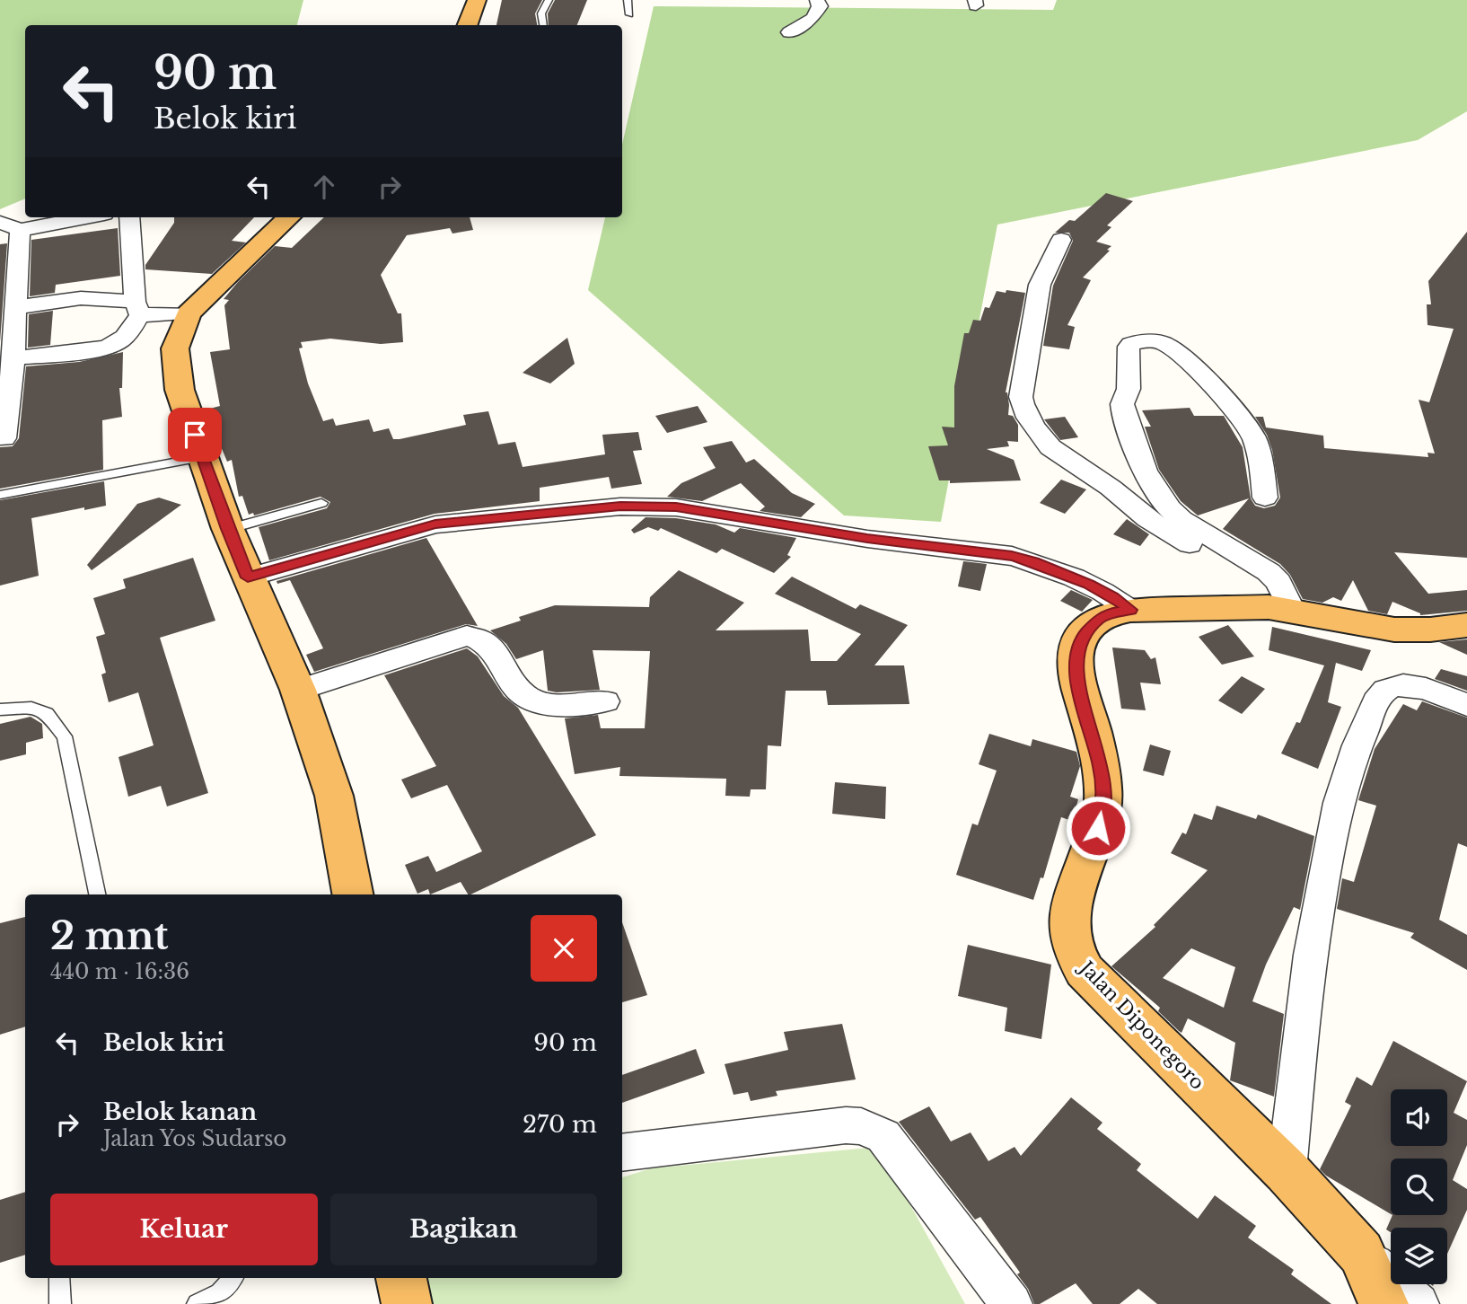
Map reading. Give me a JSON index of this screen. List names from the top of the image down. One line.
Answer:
{"streets":{"highway":["Jalan Diponegoro"]},"page":{"turn":["90 m","Belok kiri"],"heading":["2 mnt","440 m · 16:36"],"list":[{"name":"Belok kiri","value":"90 m"},{"name":"Belok kanan","note":"Jalan Yos Sudarso","value":"270 m"}],"buttons":["Keluar","Bagikan"]}}
